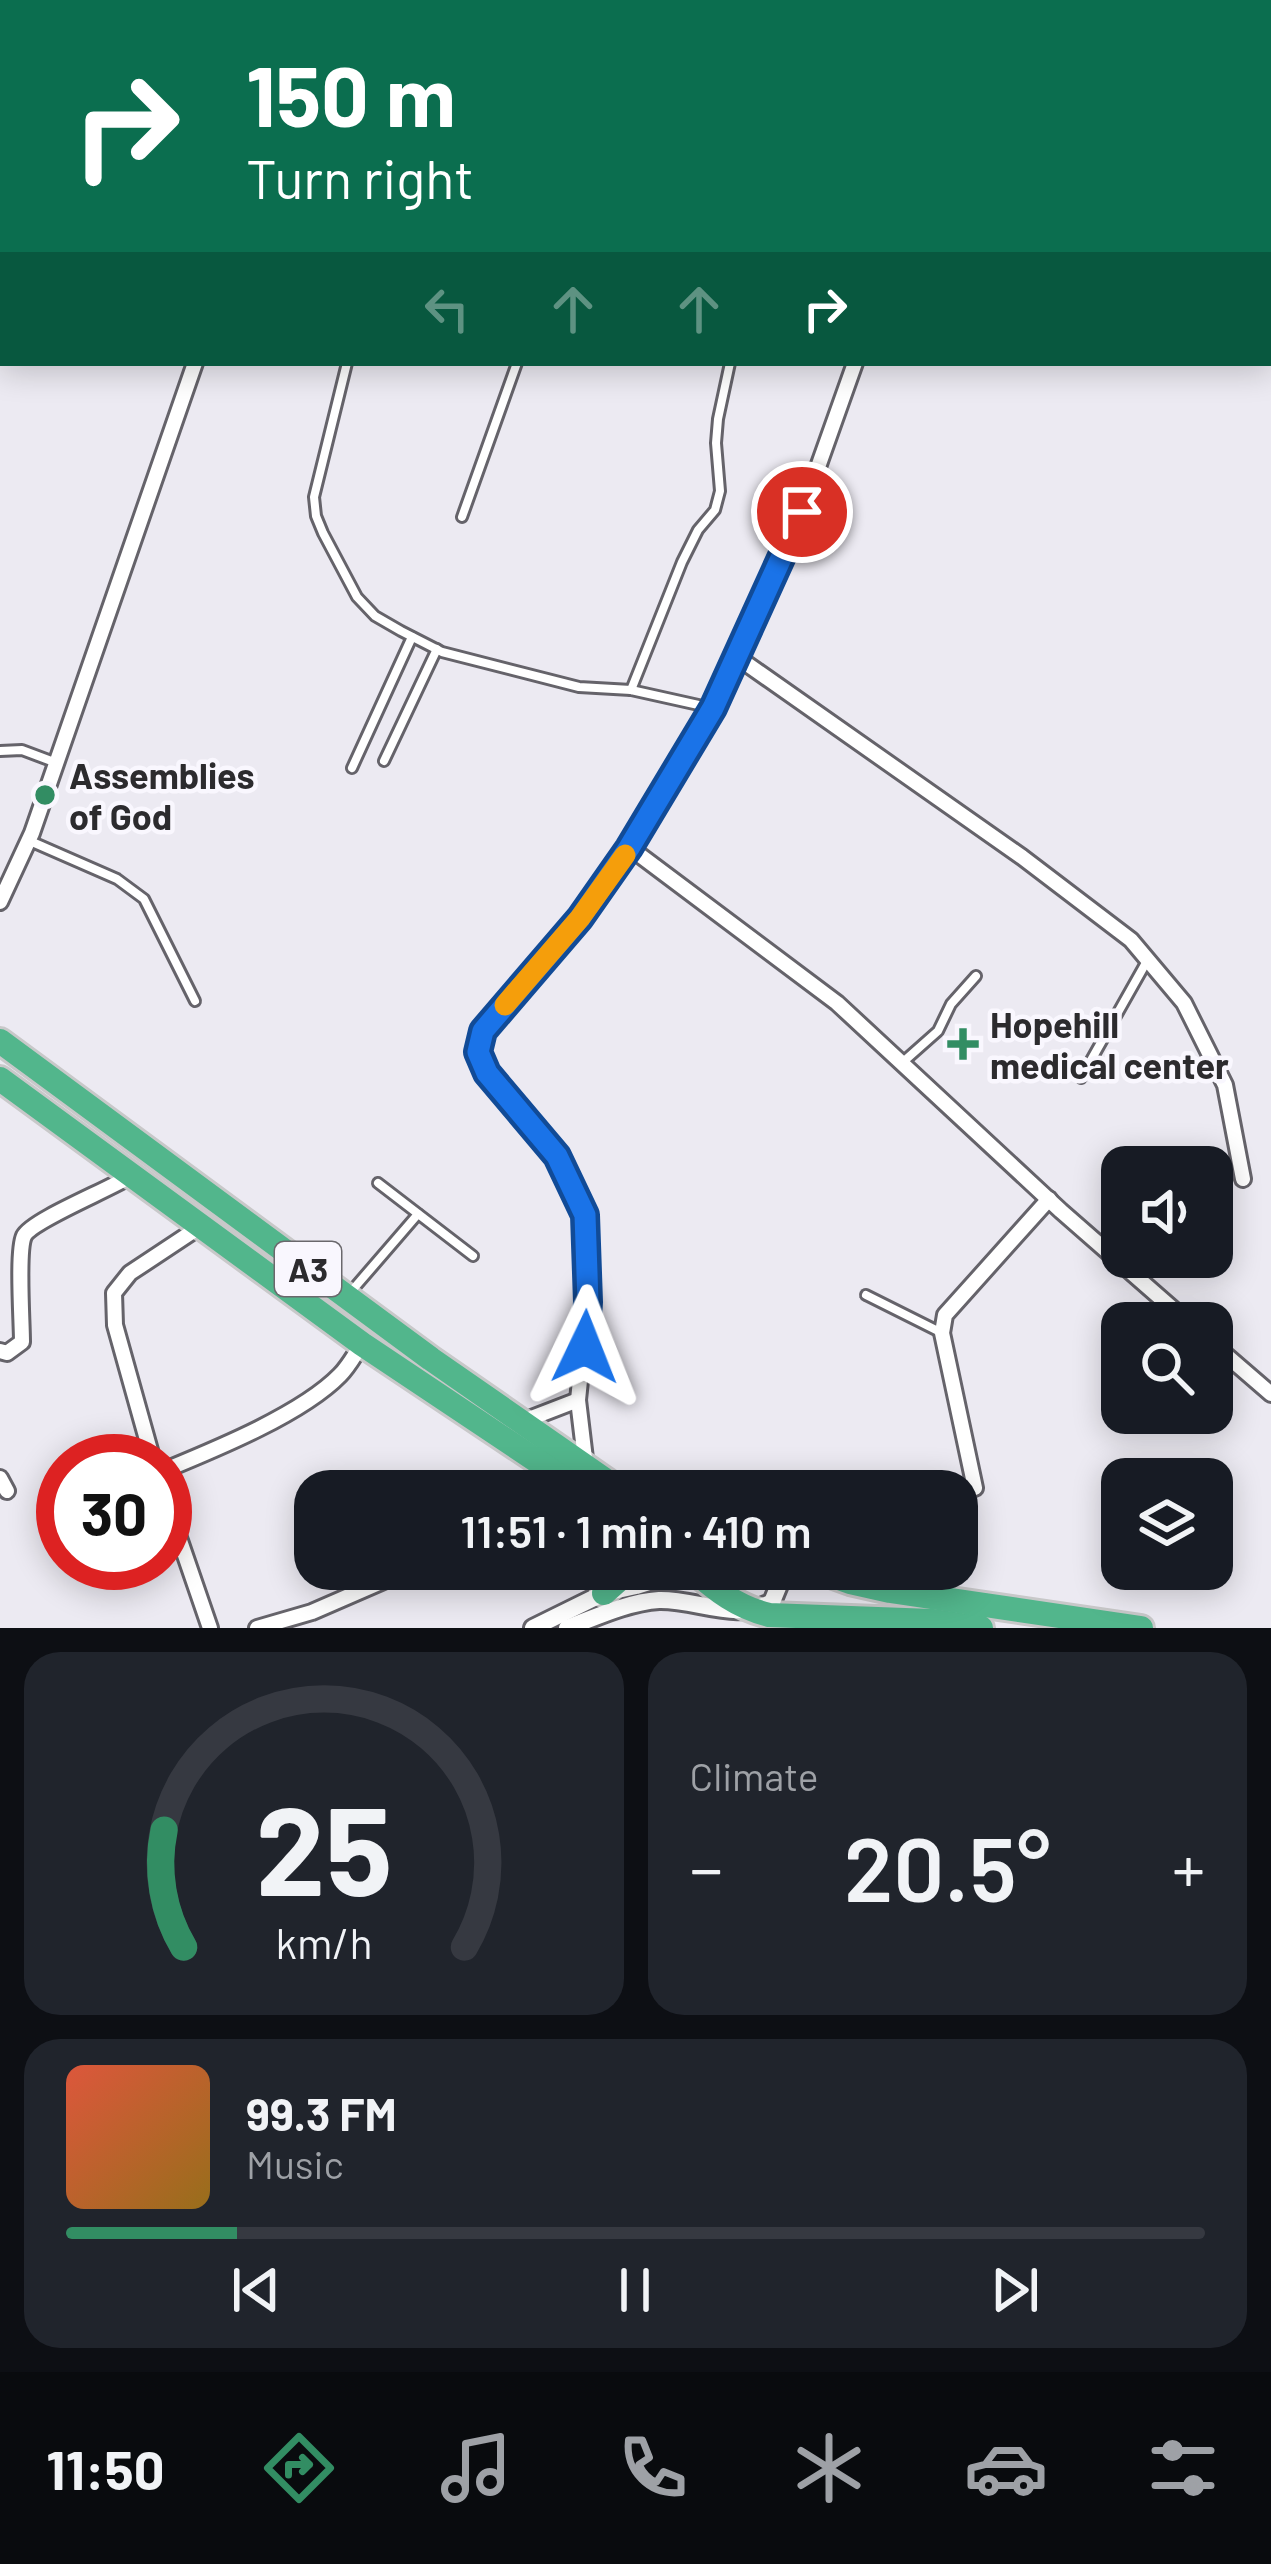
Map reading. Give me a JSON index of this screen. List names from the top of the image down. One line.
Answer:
{"streets":{"highway":["A3"]},"places":{"other":["Assemblies of God"],"health":["Hopehill medical center"]},"page":{"turn":["150 m","Turn right"],"limit":"30","trip":"11:51 · 1 min · 410 m","tile":"Climate","heat":["−","20.5°","+"],"song":["99.3 FM","Music"],"tabs":"11:50","gauge":["25","km/h"]}}
